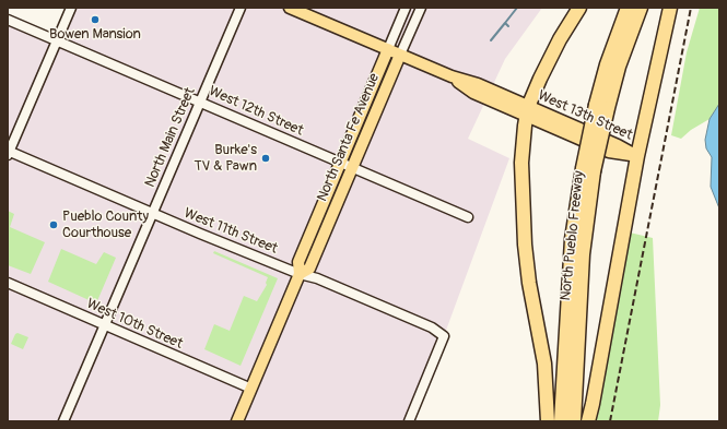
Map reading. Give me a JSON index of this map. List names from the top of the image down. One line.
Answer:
{"streets":{"highway":["North Pueblo Freeway"],"main road":["West 13th Street","North Santa Fe Avenue"],"street":["West 12th Street","North Main Street","West 11th Street","West 10th Street"]},"crossings":[["West 12th Street","North Main Street"],["West 12th Street","North Santa Fe Avenue"],["West 13th Street","North Santa Fe Avenue"],["North Main Street","West 11th Street"],["North Main Street","West 10th Street"],["North Santa Fe Avenue","West 11th Street"],["North Santa Fe Avenue","West 10th Street"]],"places":["Bowen Mansion","Burke's TV & Pawn","Pueblo County Courthouse"]}
